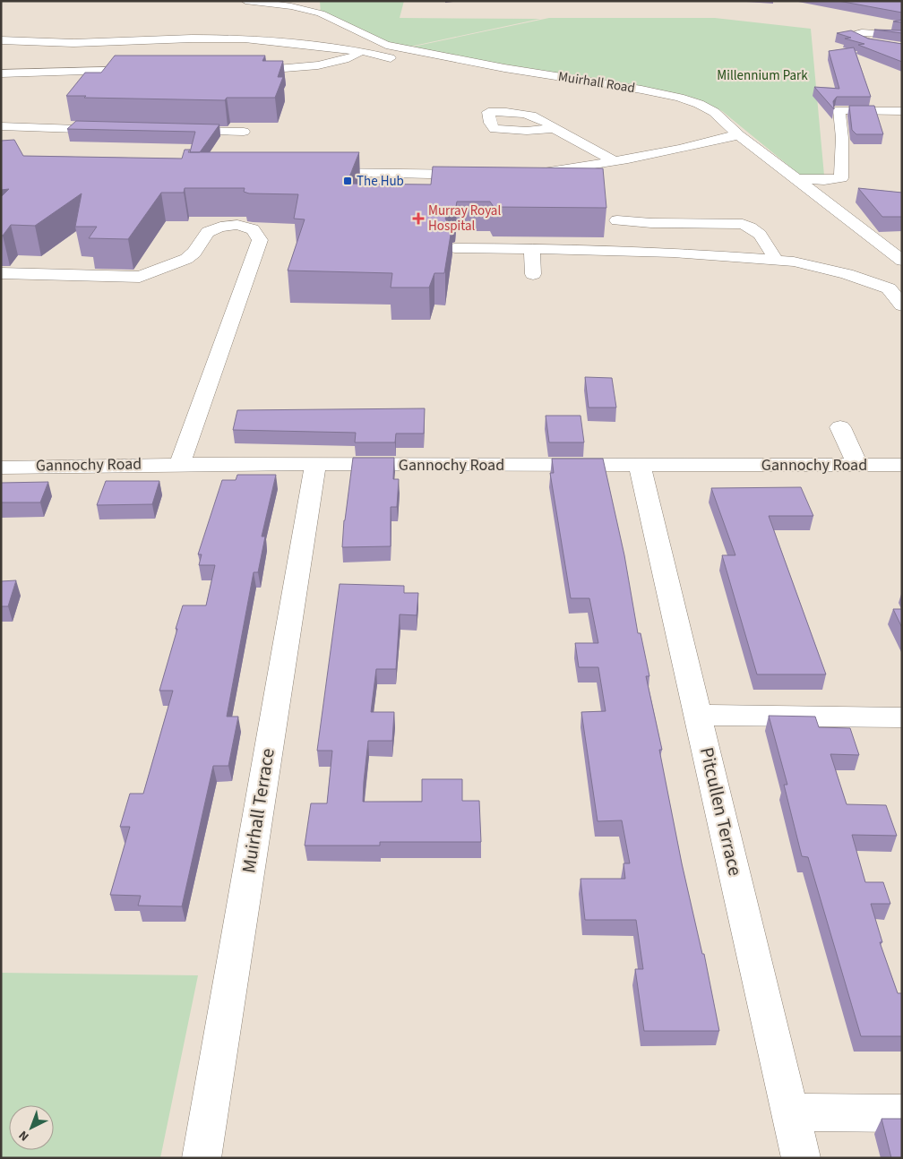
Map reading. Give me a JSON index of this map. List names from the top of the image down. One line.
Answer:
{"streets":{"street":["Muirhall Road","Gannochy Road","Muirhall Terrace","Pitcullen Terrace"]},"crossings":[["Gannochy Road","Muirhall Terrace"],["Gannochy Road","Pitcullen Terrace"]],"parks":["Millennium Park"],"places":{"transit":["The Hub"],"health":["Murray Royal Hospital"]},"north":"bottom left"}
